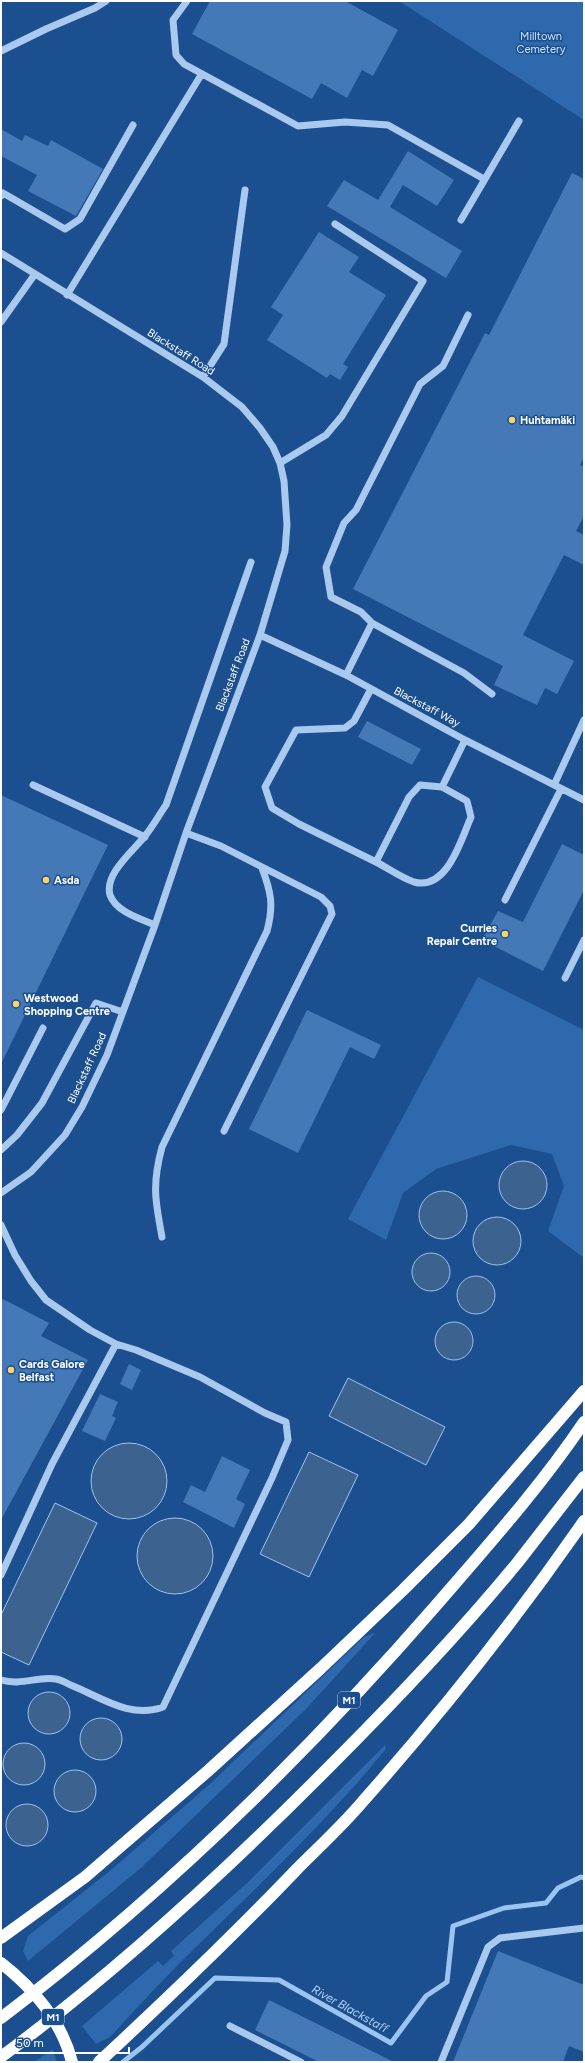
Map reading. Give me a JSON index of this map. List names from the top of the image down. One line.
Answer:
{"streets":{"highway":["M1"],"street":["Blackstaff Road","Blackstaff Way"]},"crossings":[["Blackstaff Road","Blackstaff Way"]],"water":["River Blackstaff"],"parks":["Milltown Cemetery"],"places":["Huhtamäki","Asda","Curries Repair Centre","Westwood Shopping Centre","Cards Galore Belfast"],"scale_bar":"50 m"}
